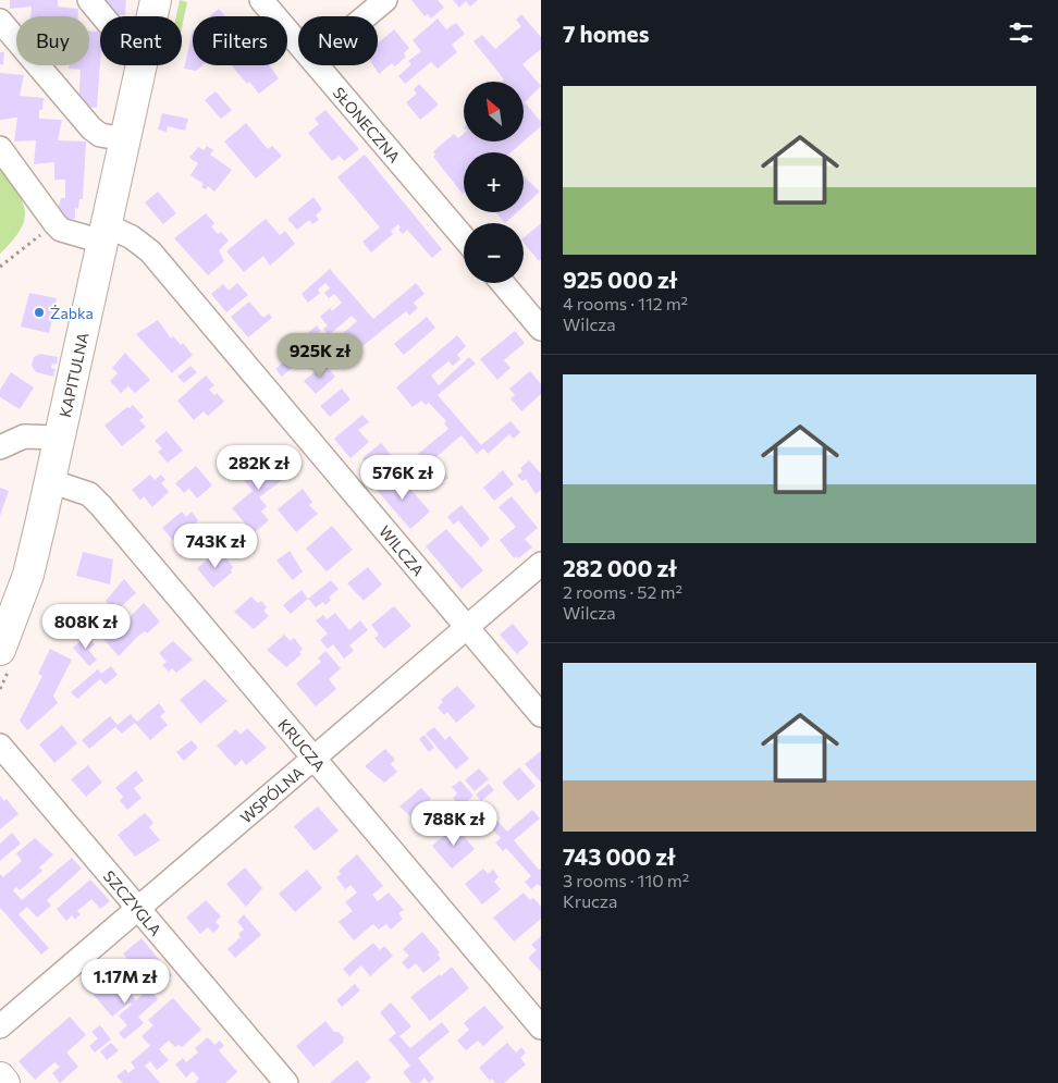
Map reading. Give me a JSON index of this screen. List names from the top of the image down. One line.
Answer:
{"streets":{"street":["SŁONECZNA","KAPITULNA","WILCZA","KRUCZA","WSPÓLNA","SZCZYGLA"]},"crossings":[["KAPITULNA","WILCZA"],["KAPITULNA","KRUCZA"],["WILCZA","WSPÓLNA"],["KRUCZA","WSPÓLNA"],["WSPÓLNA","SZCZYGLA"]],"places":["Żabka"],"north":"top left","page":{"heading":"7 homes","chip":["Buy","Rent","Filters","New"],"list":[{"name":"925 000 zł","note":"4 rooms · 112 m² · Wilcza"},{"name":"282 000 zł","note":"2 rooms · 52 m² · Wilcza"},{"name":"743 000 zł","note":"3 rooms · 110 m² · Krucza"}],"map_buttons":["+","−"],"price":["925K zł","282K zł","576K zł","743K zł","808K zł","788K zł","1.17M zł"]}}
